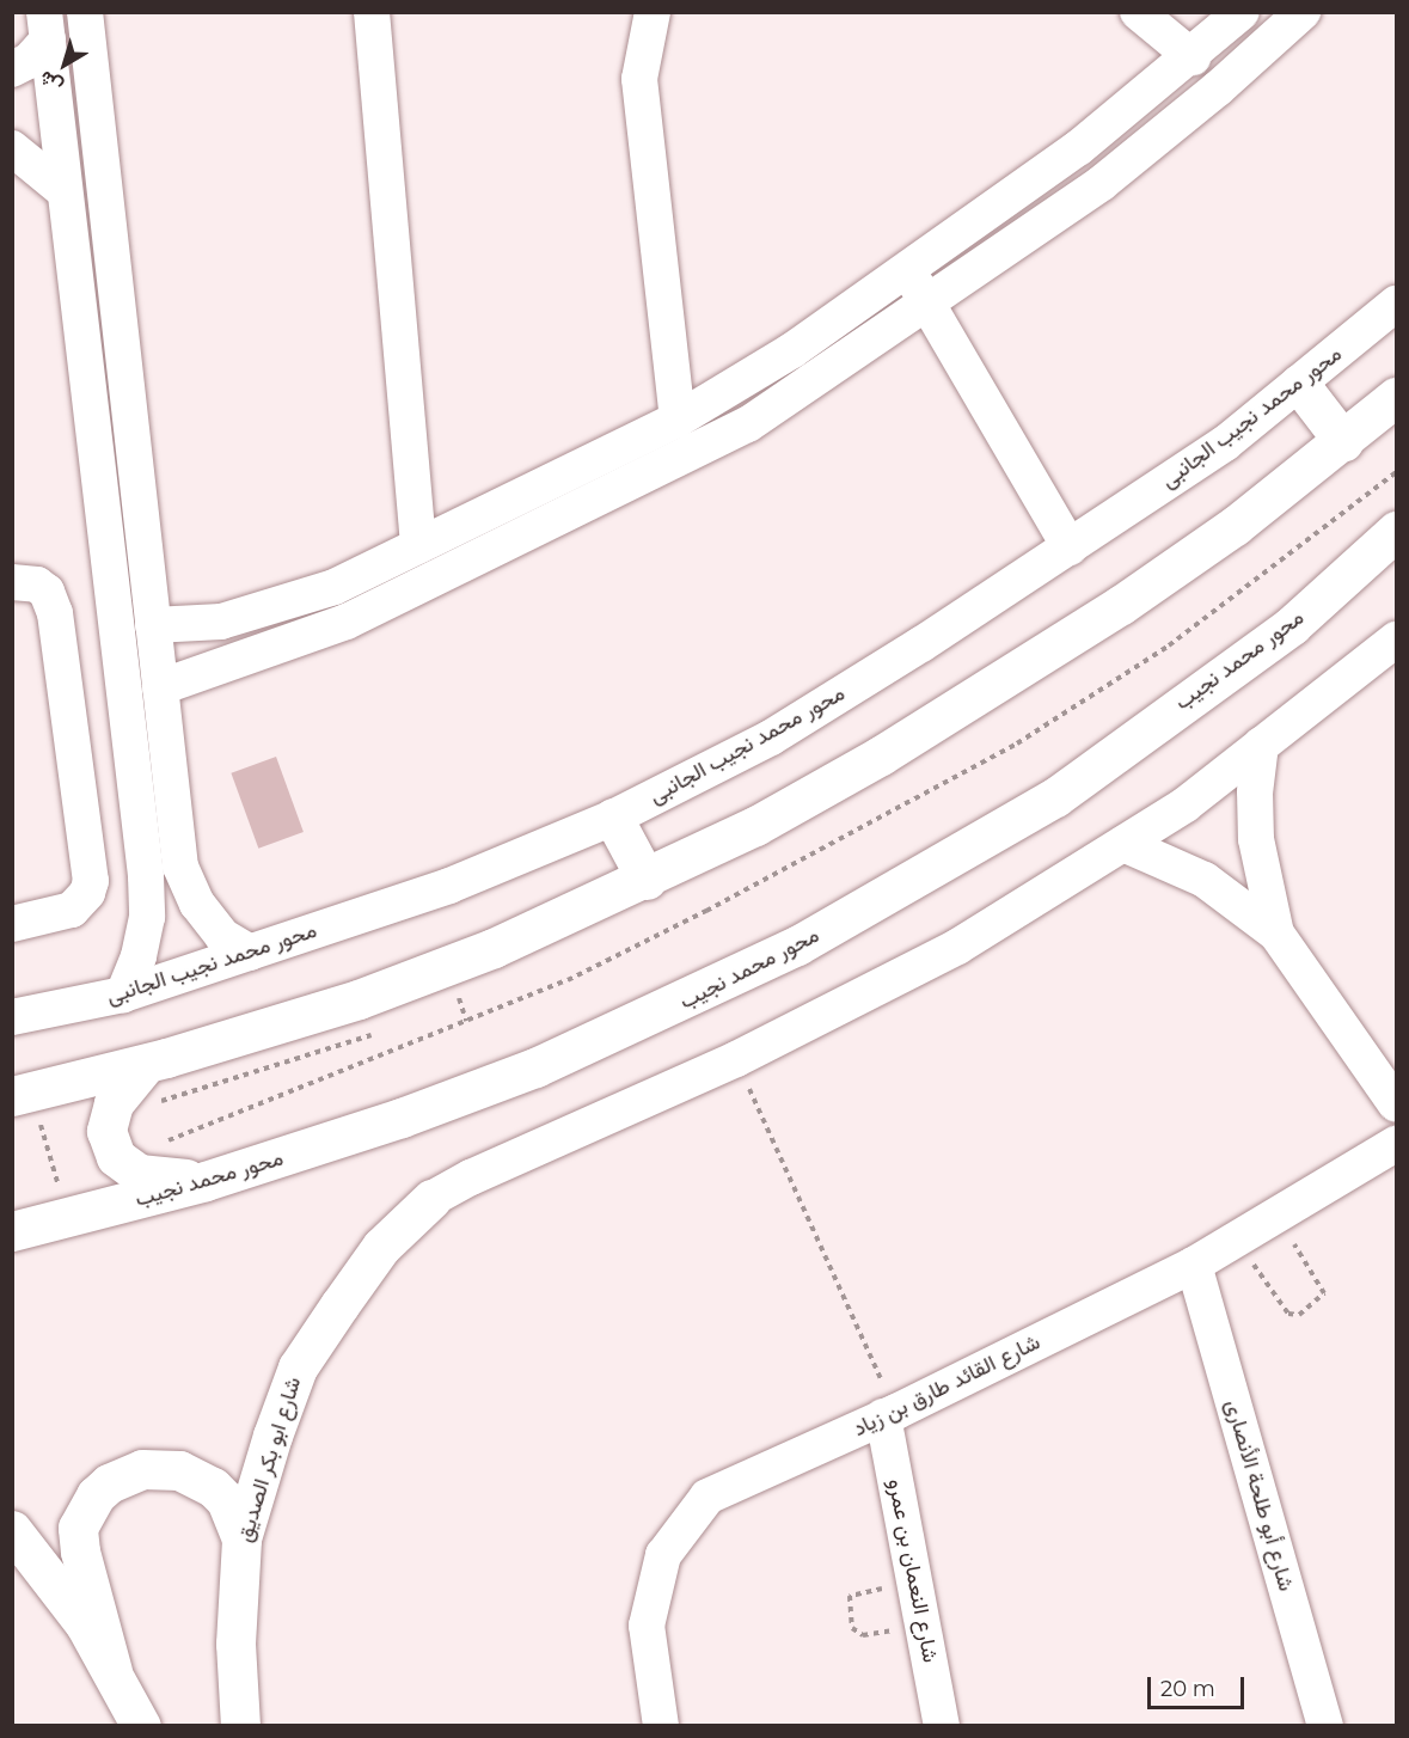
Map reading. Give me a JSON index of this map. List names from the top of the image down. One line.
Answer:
{"streets":{"main road":["محور محمد نجيب","شارع ابو بكر الصديق"],"street":["محور محمد نجيب الجانبى","شارع القائد طارق بن زياد","شارع أبو طلحة الأنصارى","شارع النعمان بن عمرو"]},"crossings":[["شارع القائد طارق بن زياد","شارع أبو طلحة الأنصارى"],["شارع القائد طارق بن زياد","شارع النعمان بن عمرو"]],"scale_bar":"20 m","north":"bottom left"}
